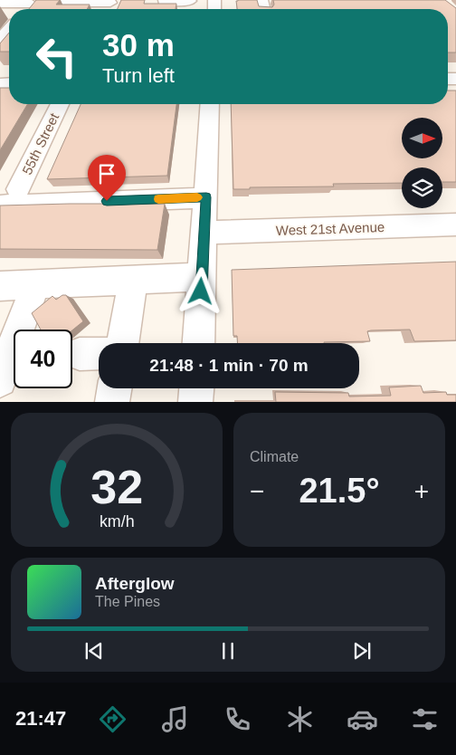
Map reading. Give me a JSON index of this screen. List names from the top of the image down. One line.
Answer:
{"streets":{"street":["55th Street","West 21st Avenue"]},"north":"right","page":{"turn":["30 m","Turn left"],"limit":"40","trip":"21:48 · 1 min · 70 m","tile":"Climate","heat":["−","21.5°","+"],"song":["Afterglow","The Pines"],"tabs":"21:47","gauge":["32","km/h"]}}
